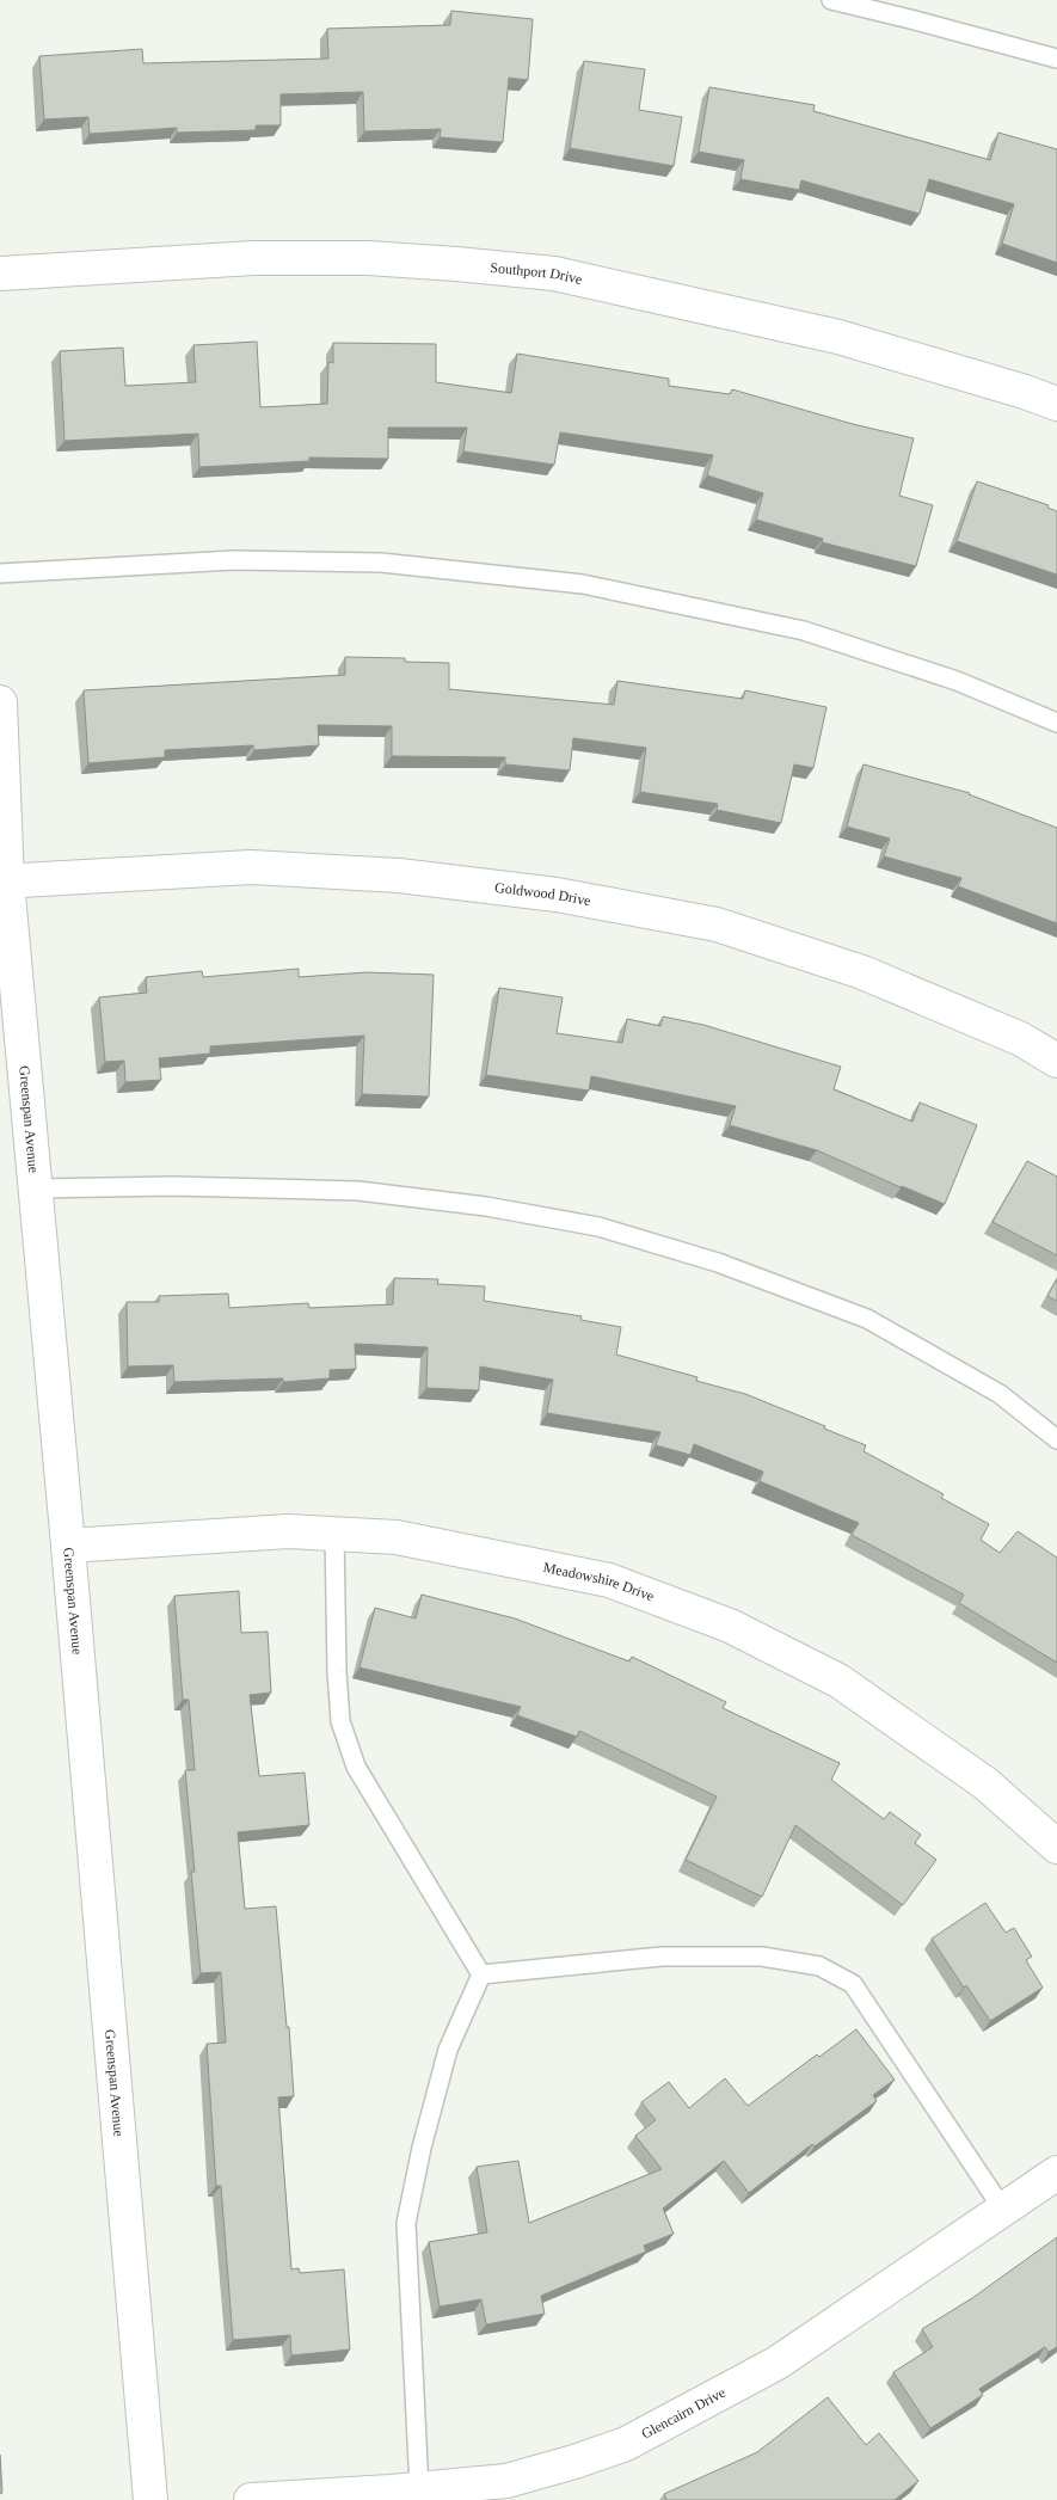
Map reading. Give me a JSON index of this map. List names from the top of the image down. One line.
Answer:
{"streets":{"street":["Southport Drive","Goldwood Drive","Greenspan Avenue","Meadowshire Drive","Glencairn Drive"]},"crossings":[["Goldwood Drive","Greenspan Avenue"],["Greenspan Avenue","Meadowshire Drive"]]}
